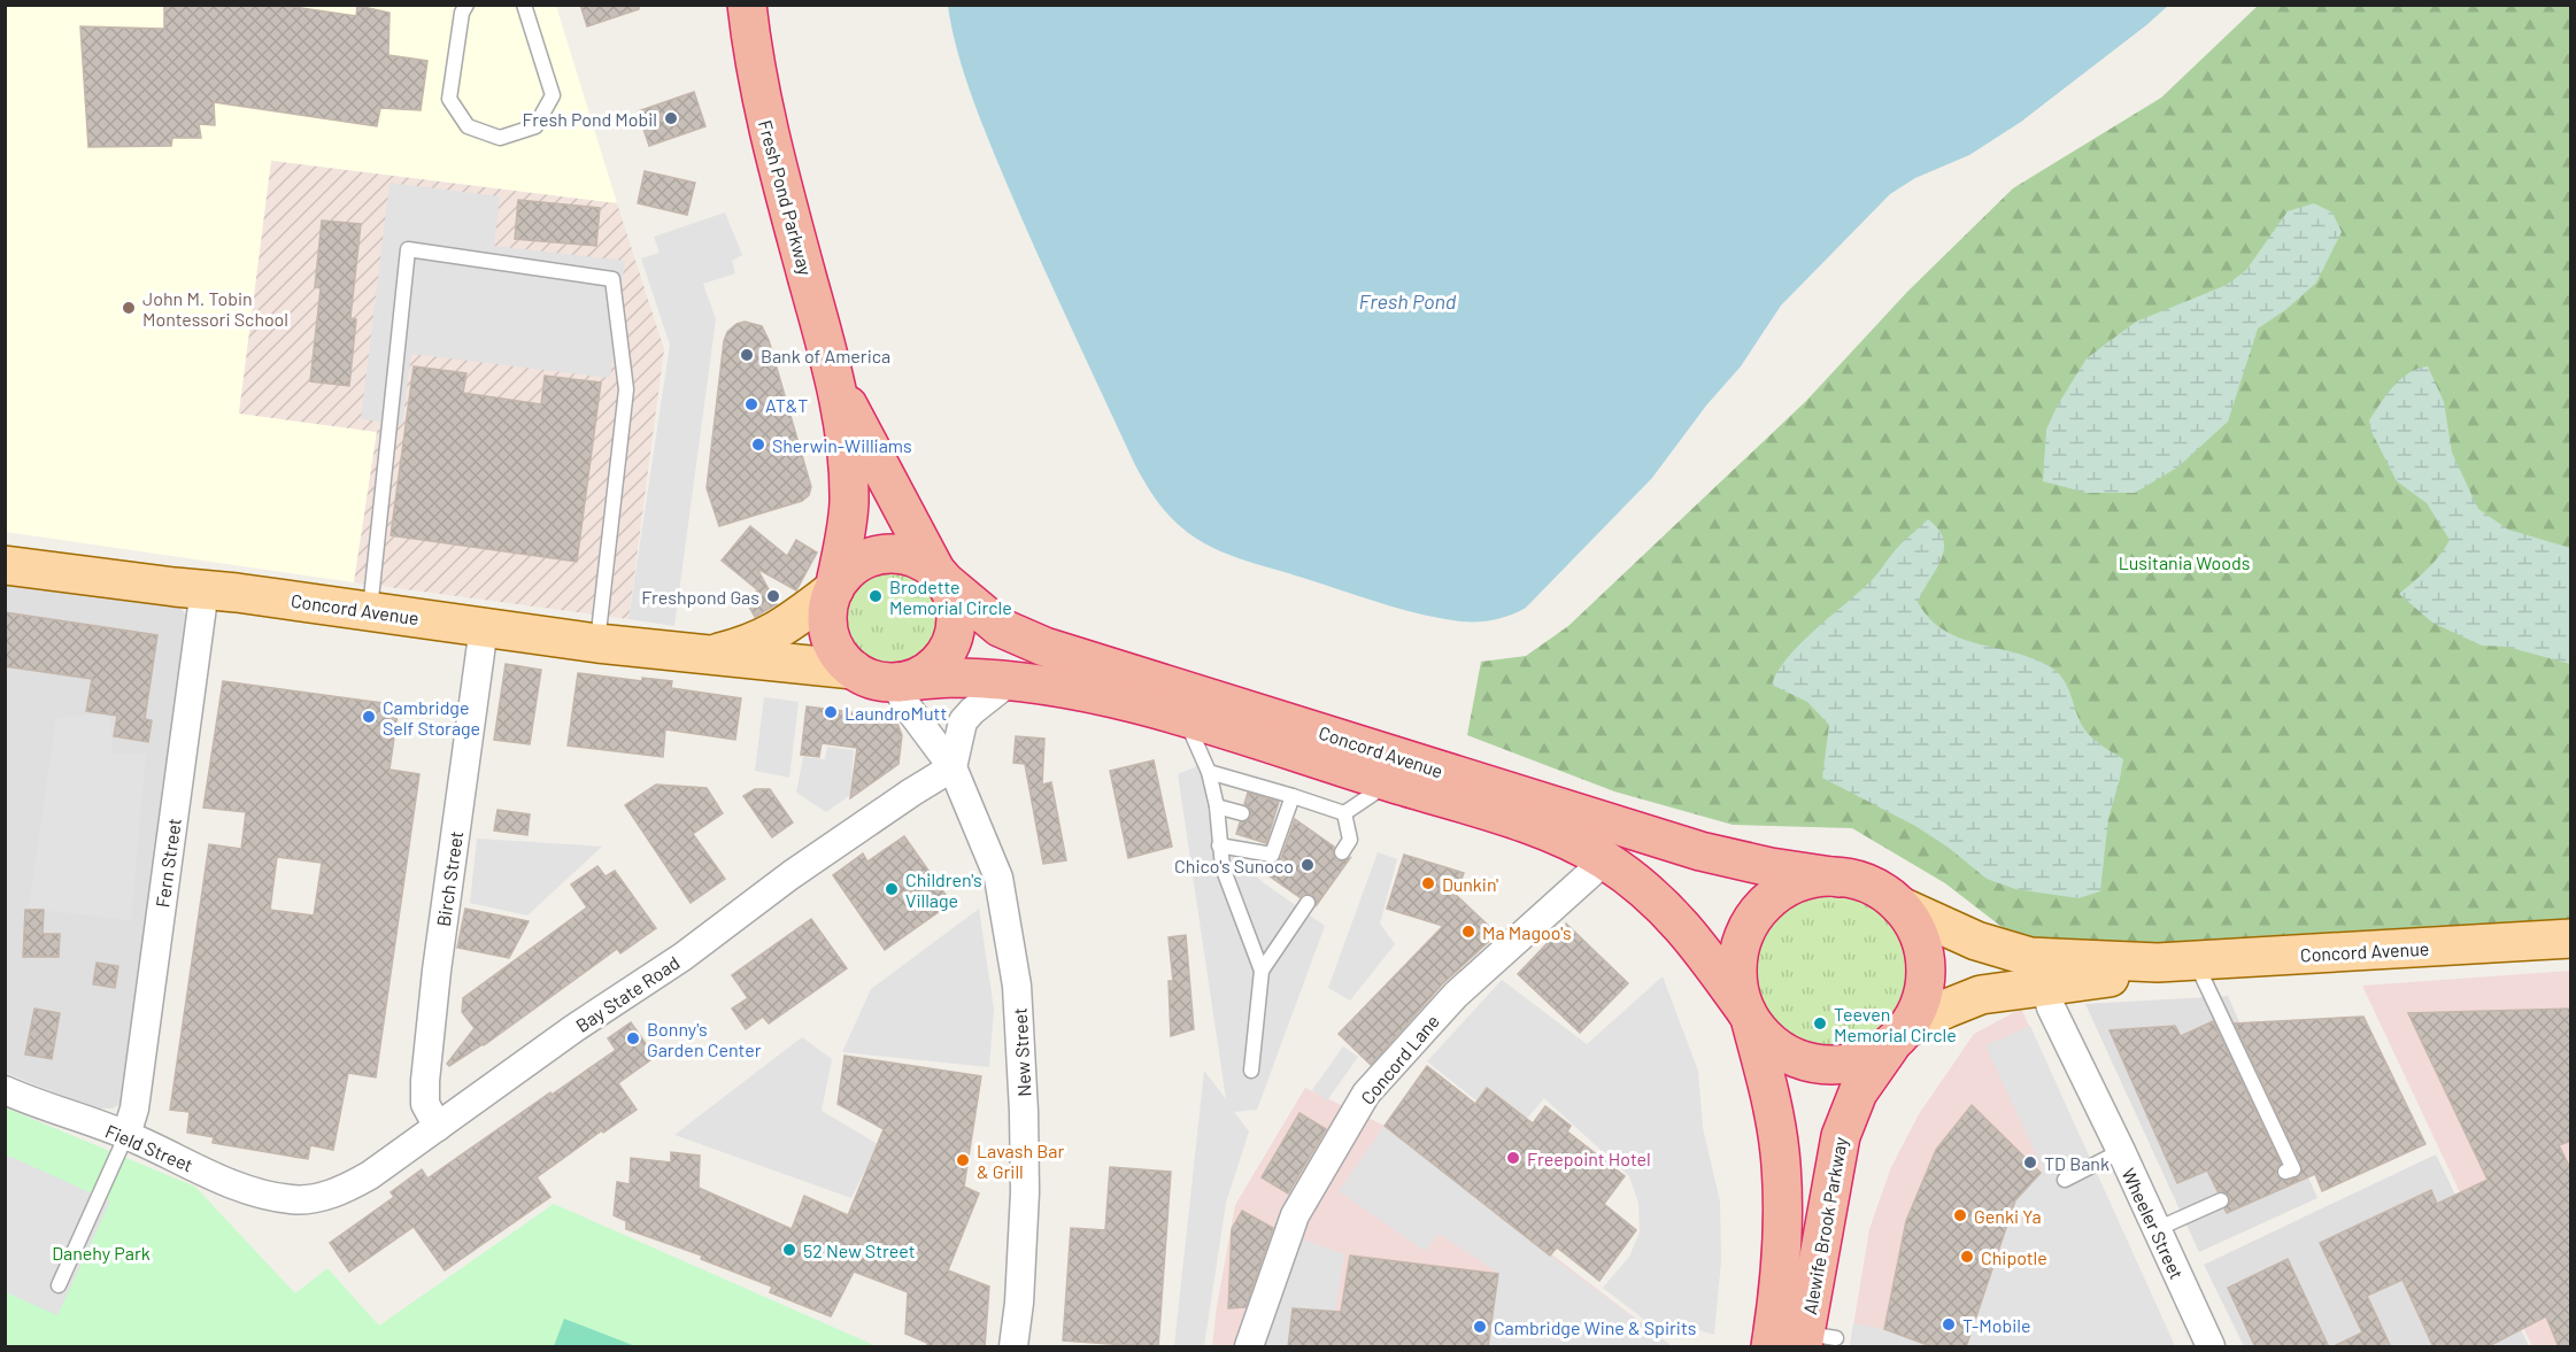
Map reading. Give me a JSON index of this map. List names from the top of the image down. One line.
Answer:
{"streets":{"highway":["Fresh Pond Parkway","Concord Avenue","Alewife Brook Parkway"],"street":["Fern Street","Birch Street","Bay State Road","New Street","Concord Lane","Field Street","Wheeler Street"]},"crossings":[["Fresh Pond Parkway","Concord Avenue"],["Fresh Pond Parkway","New Street"],["Concord Avenue","Fern Street"],["Concord Avenue","Birch Street"],["Concord Avenue","New Street"],["Concord Avenue","Concord Lane"],["Concord Avenue","Wheeler Street"],["Concord Avenue","Alewife Brook Parkway"],["Fern Street","Field Street"],["Birch Street","Bay State Road"],["Bay State Road","New Street"],["Bay State Road","Field Street"]],"water":["Fresh Pond"],"parks":["Lusitania Woods","Danehy Park"],"places":["Fresh Pond Mobil","John M. Tobin Montessori School","Bank of America","AT&T","Sherwin-Williams","Freshpond Gas","Brodette Memorial Circle","LaundroMutt","Cambridge Self Storage","Chico's Sunoco","Dunkin'","Children's Village","Ma Magoo's","Teeven Memorial Circle","Bonny's Garden Center","Freepoint Hotel","Lavash Bar & Grill","TD Bank","Genki Ya","52 New Street","Chipotle","T-Mobile","Cambridge Wine & Spirits"]}
